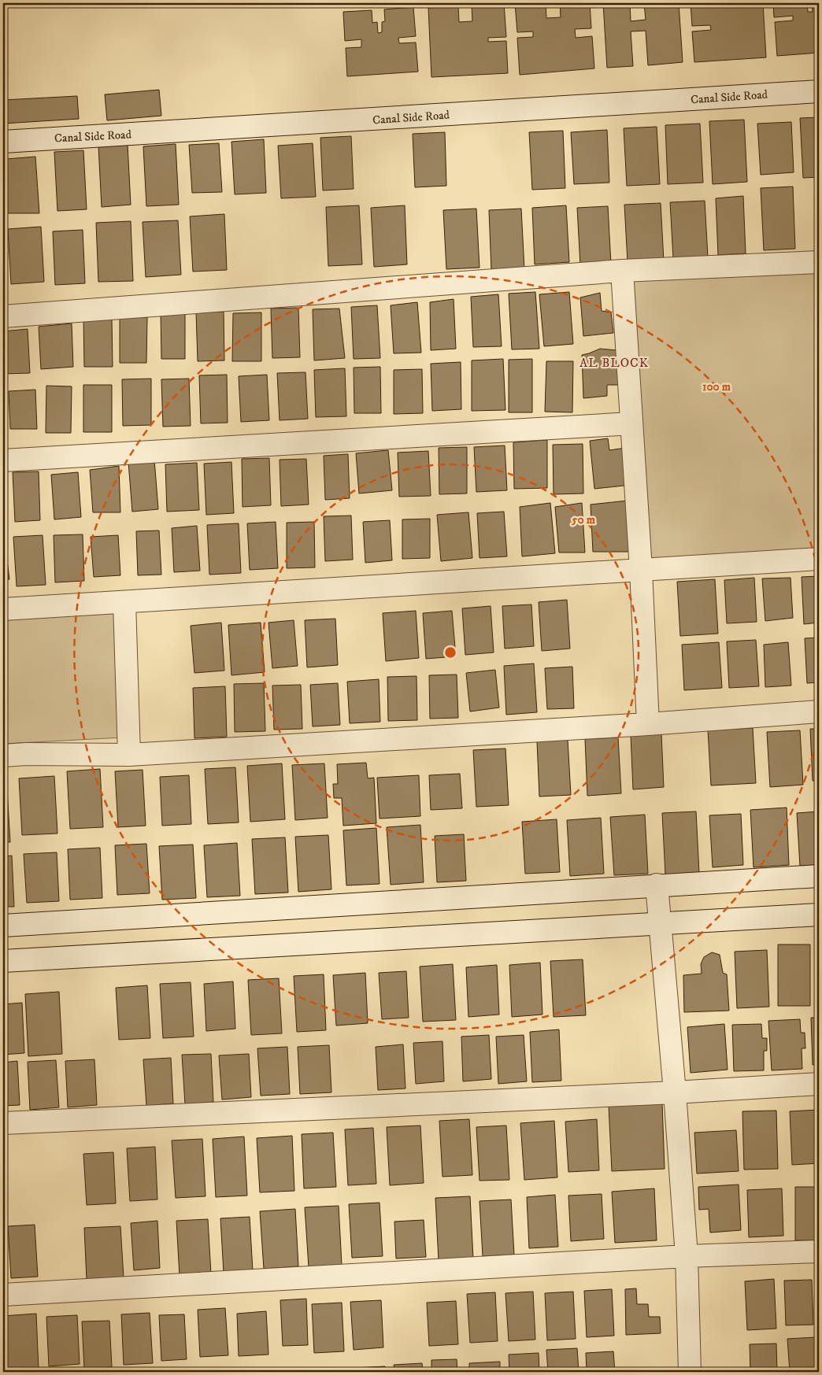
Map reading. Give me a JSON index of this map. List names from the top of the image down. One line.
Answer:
{"streets":{"street":["Canal Side Road"]},"districts":["AL BLOCK"],"rings":["100 m","50 m"]}
